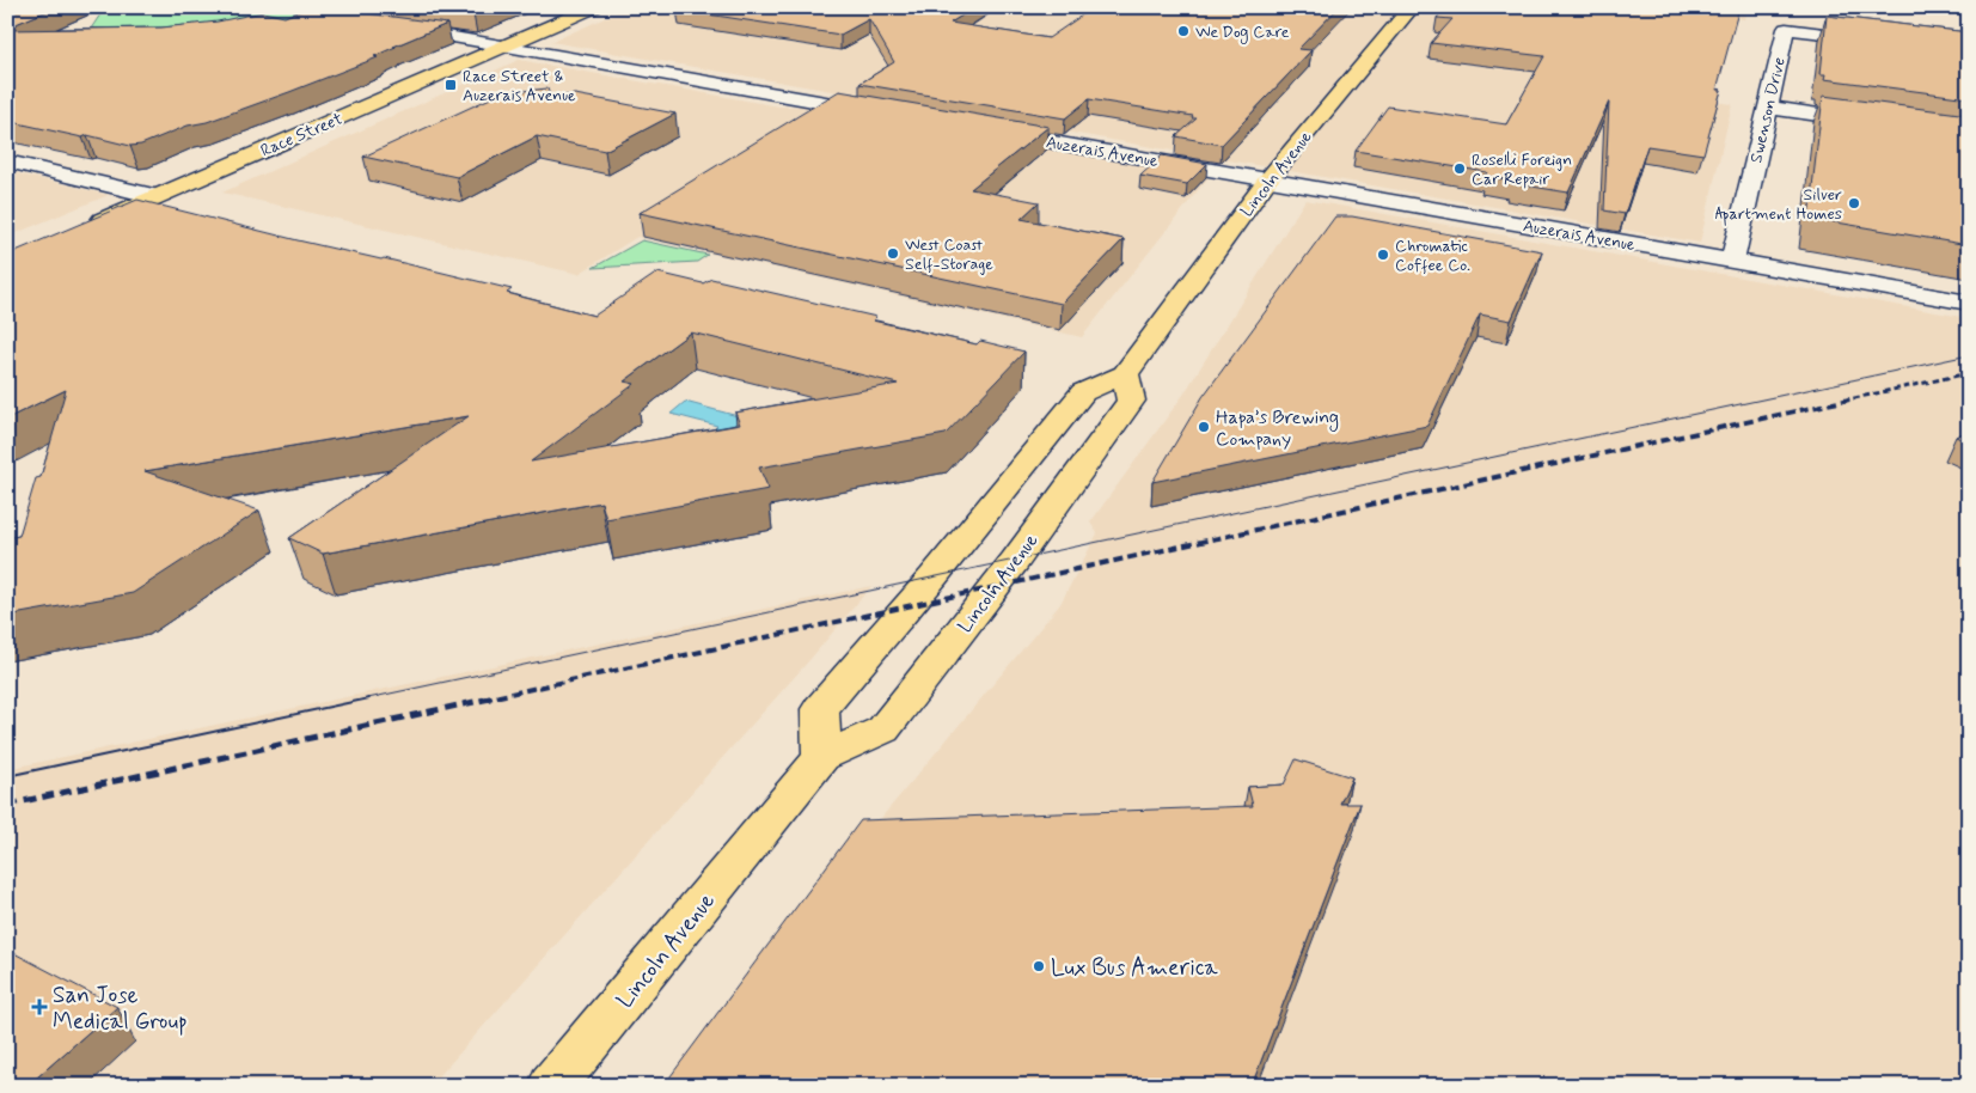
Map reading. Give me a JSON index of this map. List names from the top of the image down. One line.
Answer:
{"streets":{"main road":["Race Street","Lincoln Avenue"],"street":["Swenson Drive","Auzerais Avenue"]},"crossings":[["Swenson Drive","Auzerais Avenue"],["Auzerais Avenue","Lincoln Avenue"]],"places":{"other":["We Dog Care","Roselli Foreign Car Repair","Silver Apartment Homes","West Coast Self-Storage","Chromatic Coffee Co.","Hapa’s Brewing Company","Lux Bus America"],"transit":["Race Street & Auzerais Avenue"],"health":["San Jose Medical Group"]}}
